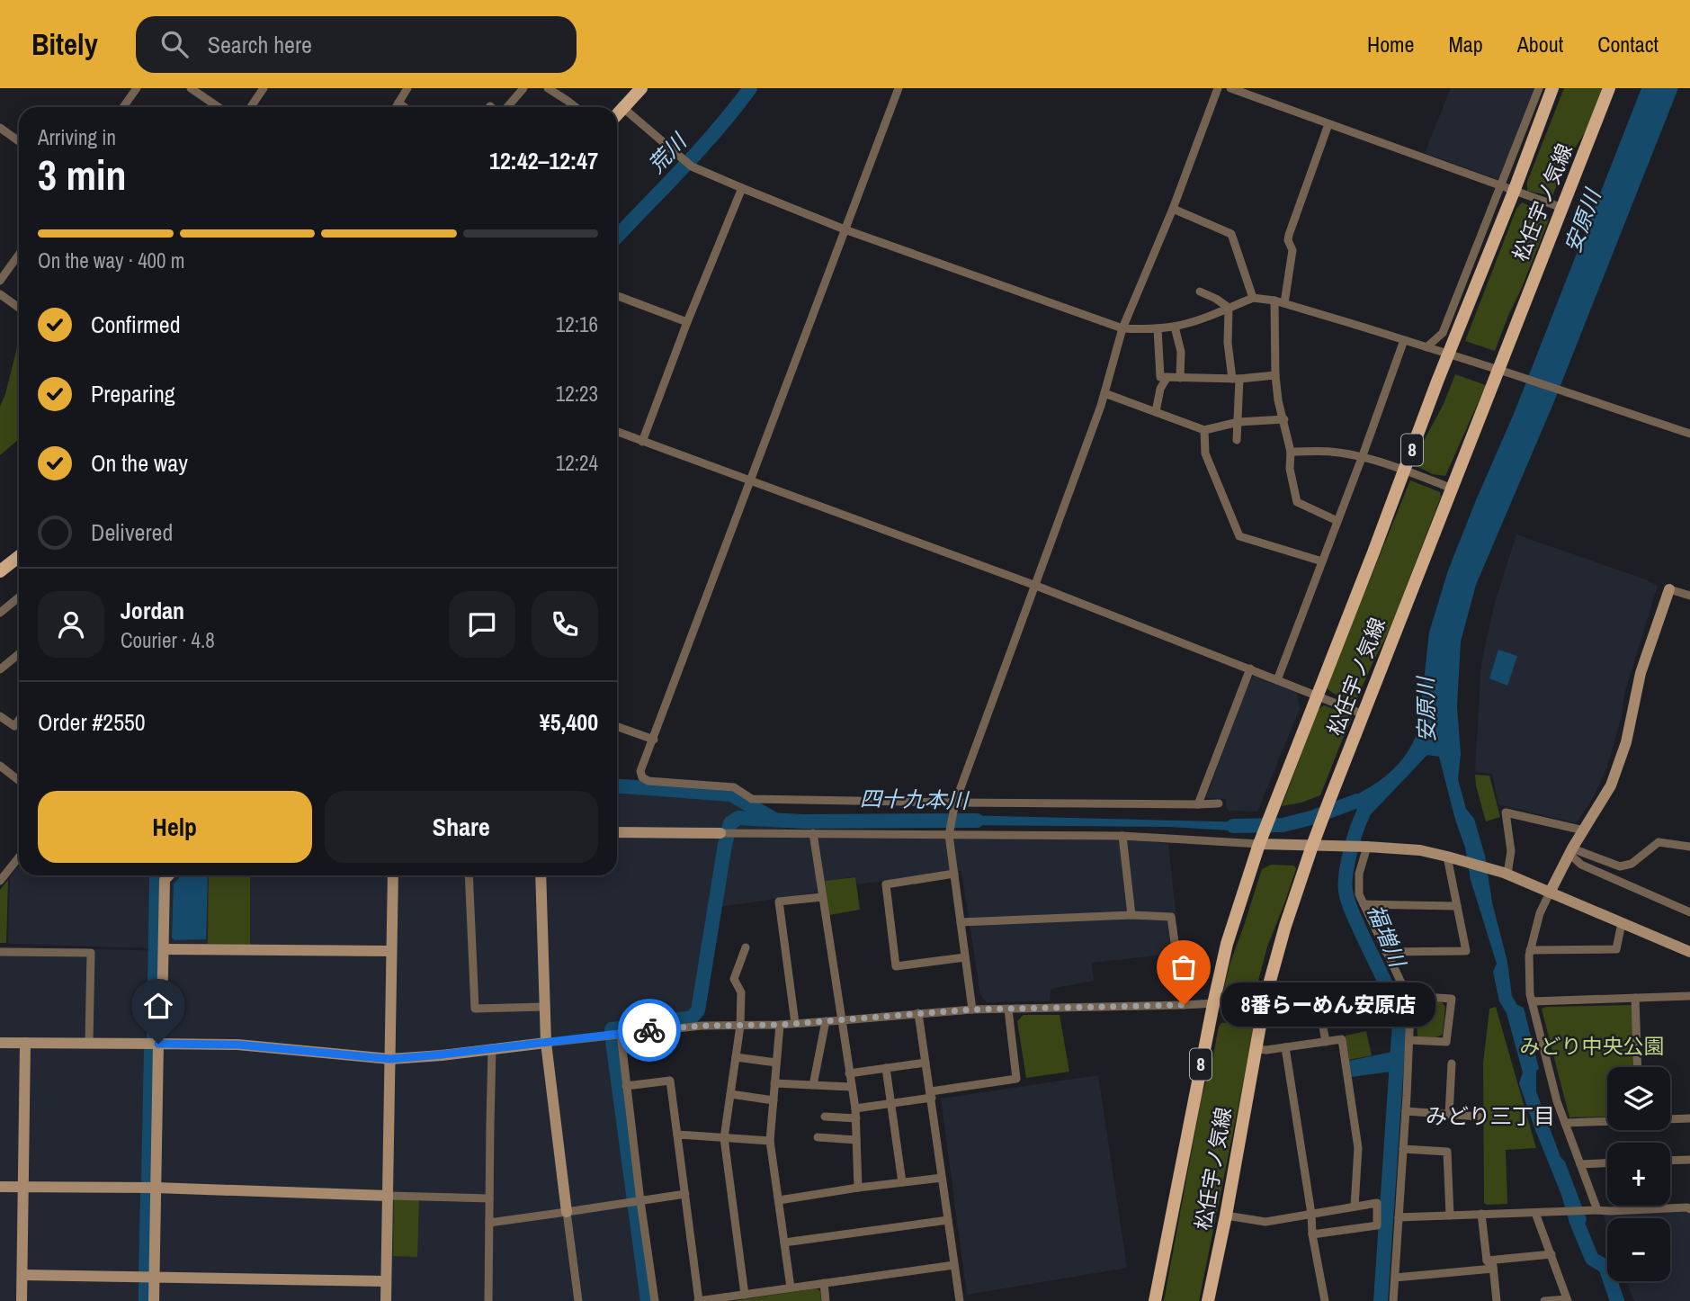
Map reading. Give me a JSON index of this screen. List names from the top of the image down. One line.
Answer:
{"streets":{"main road":["松任宇ノ気線","8"]},"districts":["みどり三丁目"],"water":["荒川","安原川","四十九本川","福増川"],"parks":["みどり中央公園"],"places":["8番らーめん安原店"],"page":{"header":"Bitely","search":"Search here","nav":["Home","Map","About","Contact"],"heading":["3 min","Arriving in","12:42–12:47"],"panel":["Jordan","Courier · 4.8","Order #2550","¥5,400"],"bar":"On the way · 400 m","list":[["Confirmed","12:16"],["Preparing","12:23"],["On the way","12:24"],"Delivered"],"buttons":["Help","Share"],"bubble":"8番らーめん安原店","map_buttons":["+","−"]}}
